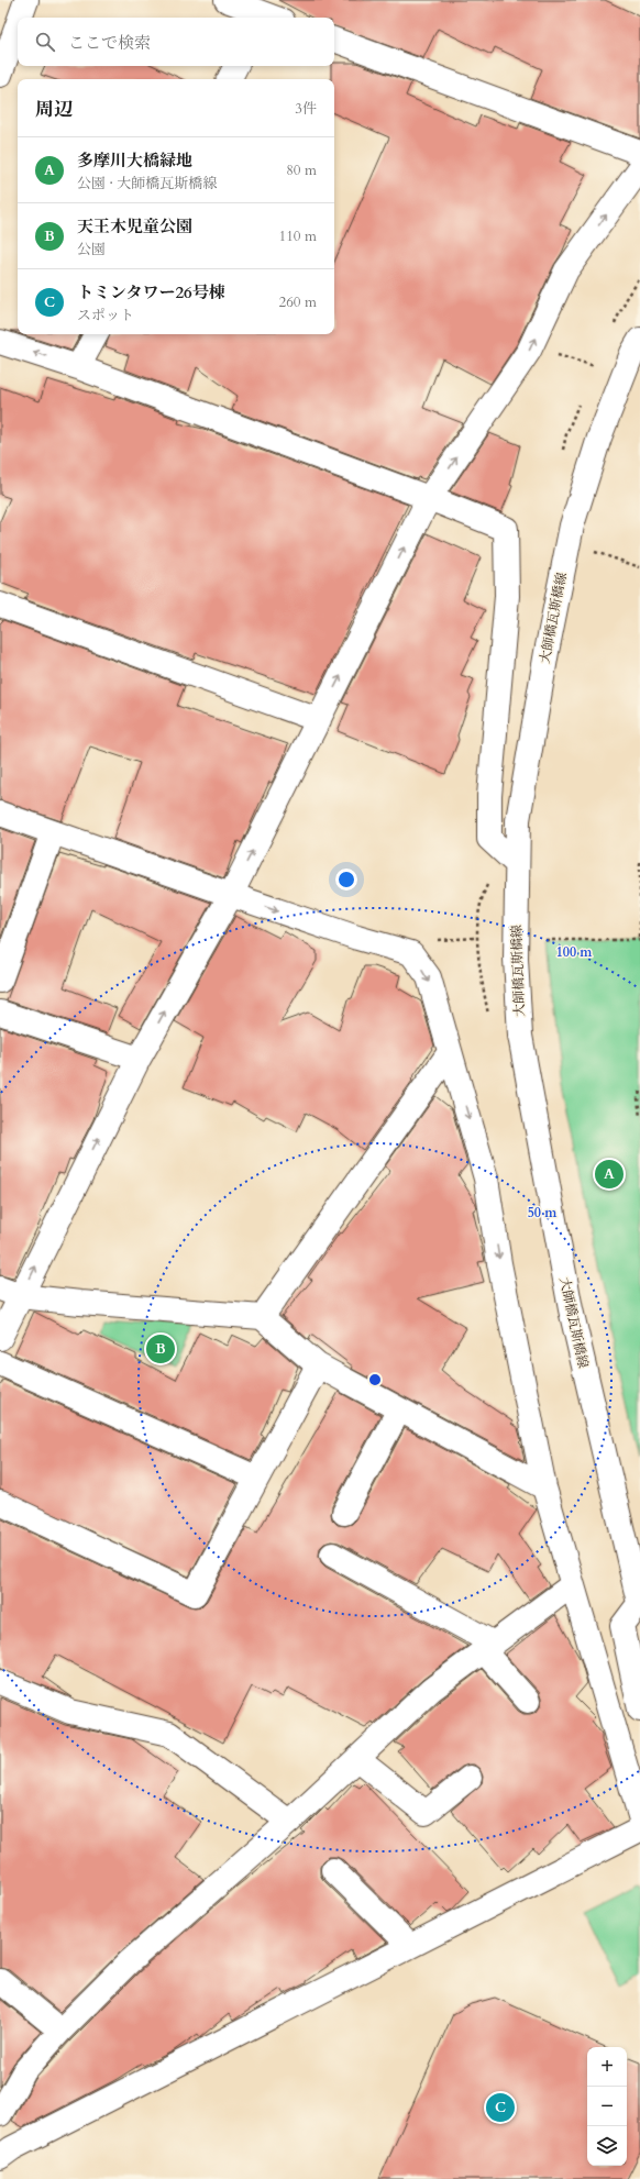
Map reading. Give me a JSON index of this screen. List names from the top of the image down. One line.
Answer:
{"streets":{"street":["大師橋瓦斯橋線"]},"page":{"search":"ここで検索","heading":["周辺","3件"],"list":[{"mark":"A","name":"多摩川大橋緑地","note":"公園 · 大師橋瓦斯橋線","value":"80 m"},{"mark":"B","name":"天王木児童公園","note":"公園","value":"110 m"},{"mark":"C","name":"トミンタワー26号棟","note":"スポット","value":"260 m"}],"pins":["A","B","C"],"map_buttons":["+","−"]},"rings":["100 m","50 m"]}
